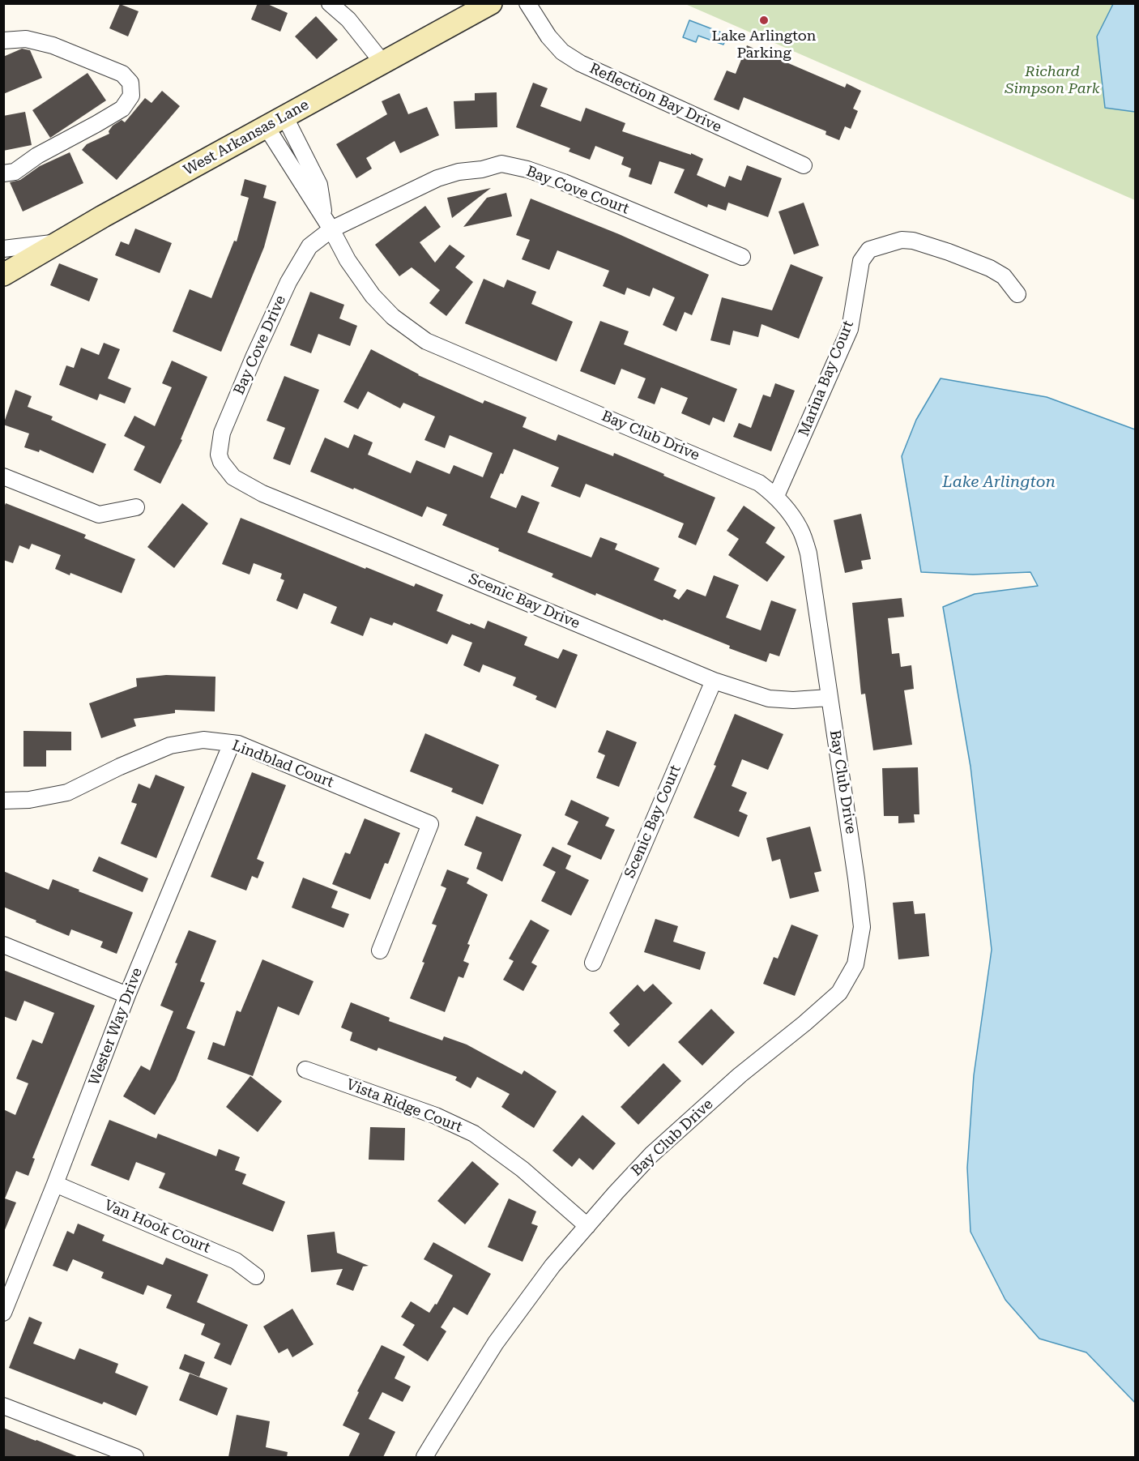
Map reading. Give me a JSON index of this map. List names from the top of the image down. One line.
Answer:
{"streets":{"street":["Reflection Bay Drive","West Arkansas Lane","Bay Cove Court","Bay Cove Drive","Marina Bay Court","Bay Club Drive","Scenic Bay Drive","Lindblad Court","Scenic Bay Court","Wester Way Drive","Vista Ridge Court","Van Hook Court"]},"crossings":[["West Arkansas Lane","Bay Club Drive"],["Bay Cove Court","Bay Cove Drive"],["Bay Cove Court","Bay Club Drive"],["Bay Cove Drive","Bay Club Drive"],["Bay Cove Drive","Scenic Bay Drive"],["Marina Bay Court","Bay Club Drive"],["Bay Club Drive","Scenic Bay Drive"],["Bay Club Drive","Vista Ridge Court"],["Scenic Bay Drive","Scenic Bay Court"],["Lindblad Court","Wester Way Drive"],["Wester Way Drive","Van Hook Court"]],"water":["Lake Arlington"],"parks":["Richard Simpson Park"],"places":["Lake Arlington Parking"]}
